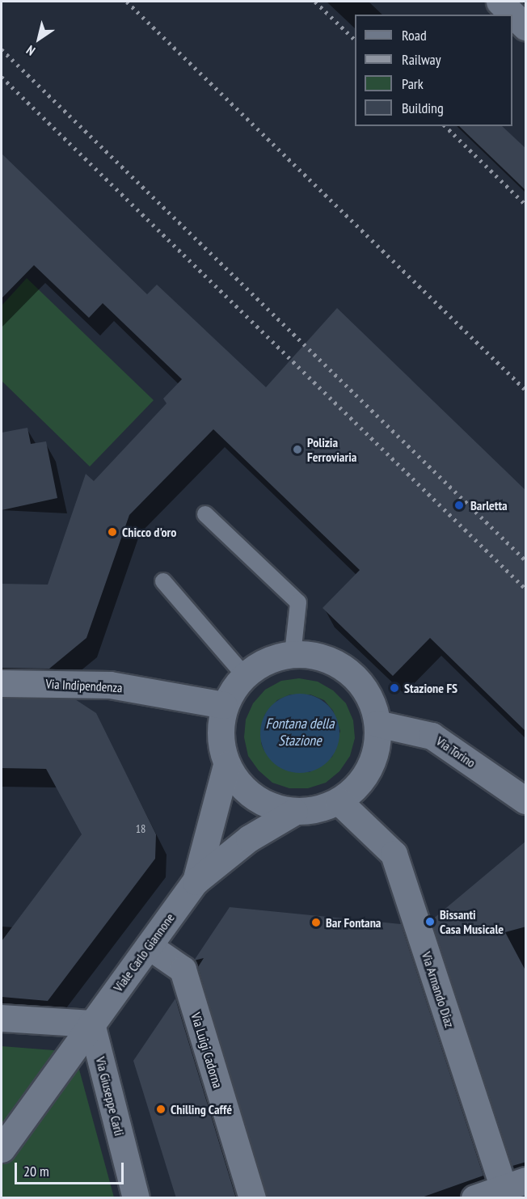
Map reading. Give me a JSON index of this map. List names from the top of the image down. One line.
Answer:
{"streets":{"street":["Via Indipendenza","Via Torino","Viale Carlo Giannone","Via Armando Diaz","Via Luigi Cadorna","Via Giuseppe Carli"]},"crossings":[["Via Indipendenza","Via Torino"],["Via Indipendenza","Via Armando Diaz"],["Via Torino","Via Armando Diaz"],["Viale Carlo Giannone","Via Luigi Cadorna"],["Viale Carlo Giannone","Via Giuseppe Carli"]],"water":["Fontana della Stazione"],"places":["Polizia Ferroviaria","Barletta","Chicco d'oro","Stazione FS","Bissanti Casa Musicale","Bar Fontana","Chilling Caffé"],"house_numbers":["18"],"legend":["Road","Railway","Park","Building"],"scale_bar":"20 m","north":"bottom left"}
